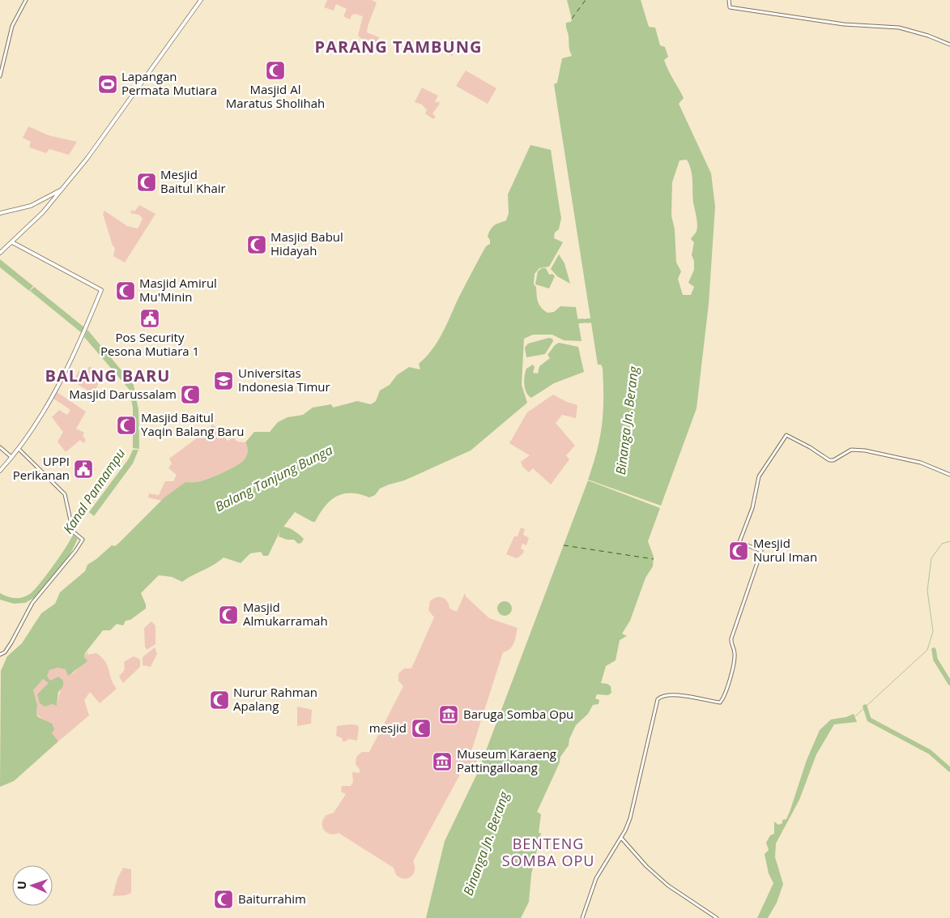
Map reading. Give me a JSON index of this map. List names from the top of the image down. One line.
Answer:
{"districts":["PARANG TAMBUNG","BALANG BARU","BENTENG SOMBA OPU"],"water":["Binanga Jn. Berang","Balang Tanjung Bunga","Kanal Pannampu"],"places":{"mosque":["Masjid Al Maratus Sholihah","Mesjid Baitul Khair","Masjid Babul Hidayah","Masjid Amirul Mu'Minin","Masjid Darussalam","Masjid Baitul Yaqin Balang Baru","Mesjid Nurul Iman","Masjid Almukarramah","Nurur Rahman Apalang","mesjid","Baiturrahim"],"sports":["Lapangan Permata Mutiara"],"public building":["Pos Security Pesona Mutiara 1","UPPI Perikanan"],"school or university":["Universitas Indonesia Timur"],"museum":["Baruga Somba Opu","Museum Karaeng Pattingalloang"]},"north":"left"}
